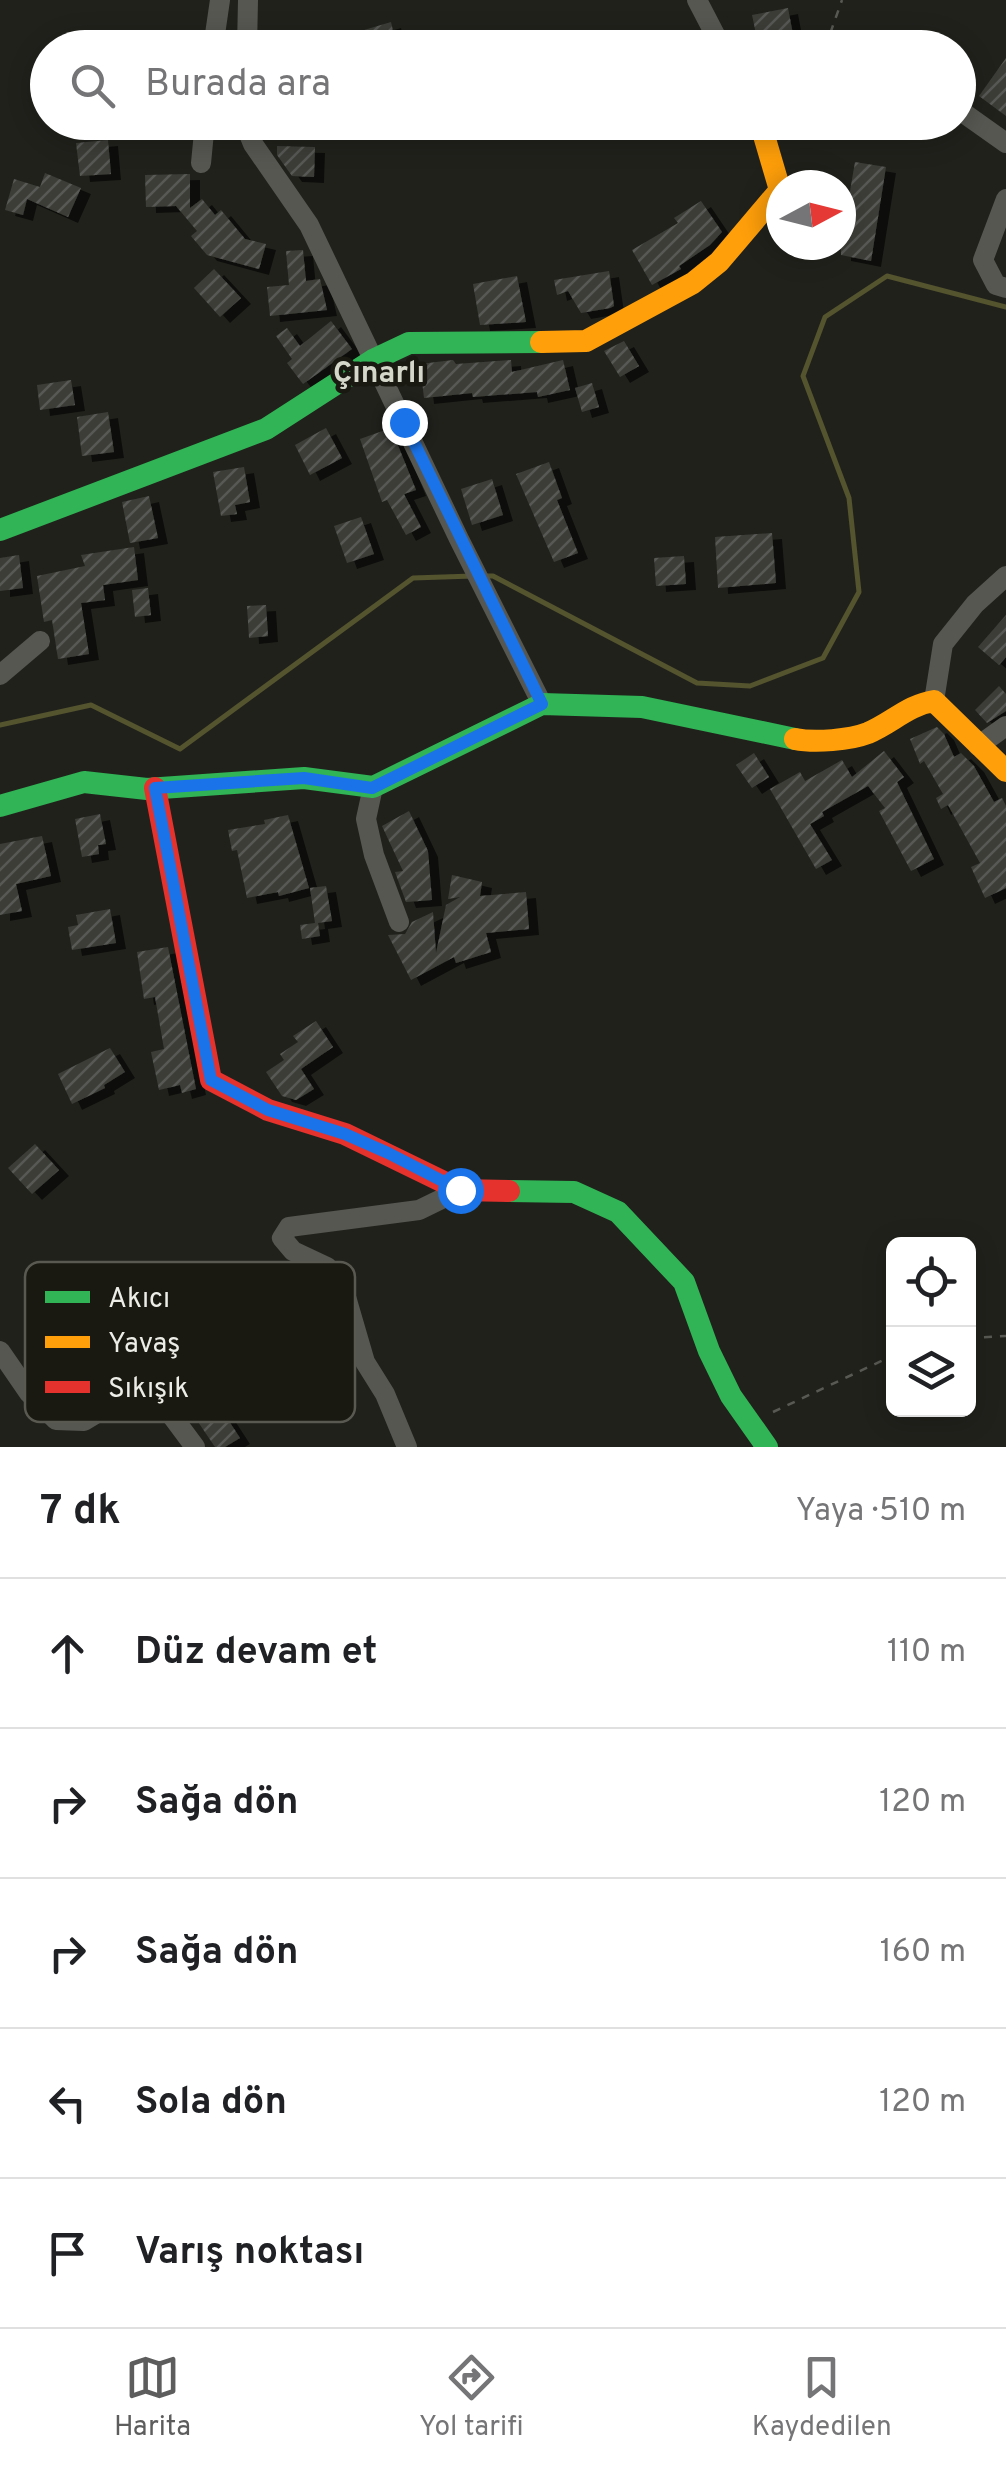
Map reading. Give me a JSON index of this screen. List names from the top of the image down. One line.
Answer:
{"districts":["Çınarlı"],"legend":["Akıcı","Yavaş","Sıkışık"],"north":"right","page":{"search":"Burada ara","heading":["7 dk","Yaya · 510 m"],"list":[["Düz devam et","110 m"],["Sağa dön","120 m"],["Sağa dön","160 m"],["Sola dön","120 m"],"Varış noktası"],"nav":["Harita","Yol tarifi","Kaydedilen"]}}
